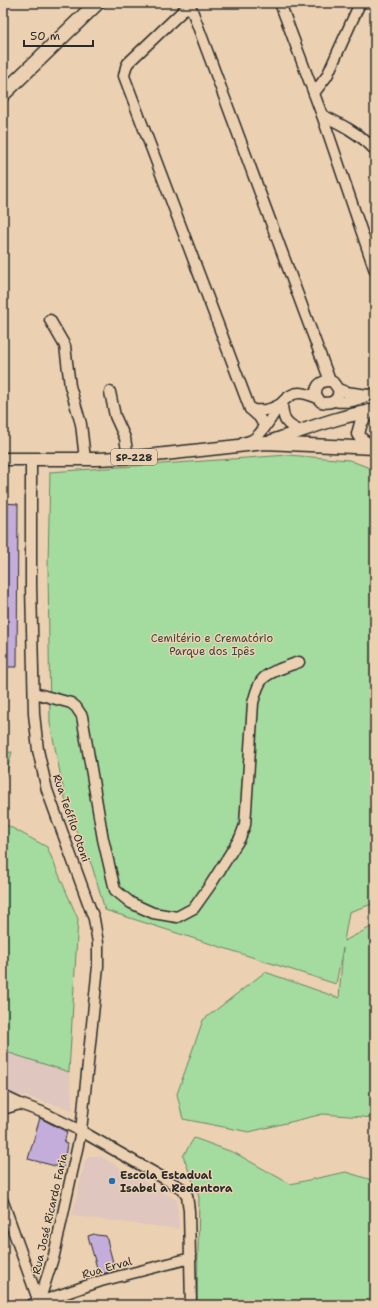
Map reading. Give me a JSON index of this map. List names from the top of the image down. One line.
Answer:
{"streets":{"main road":["SP-228"],"street":["Rua Teófilo Otoni","Rua José Ricardo Faria","Rua Erval"]},"crossings":[["SP-228","Rua Teófilo Otoni"],["Rua Teófilo Otoni","Rua José Ricardo Faria"],["Rua José Ricardo Faria","Rua Erval"]],"parks":["Cemitério e Crematório Parque dos Ipês"],"places":["Escola Estadual Isabel a Redentora"],"scale_bar":"50 m"}
